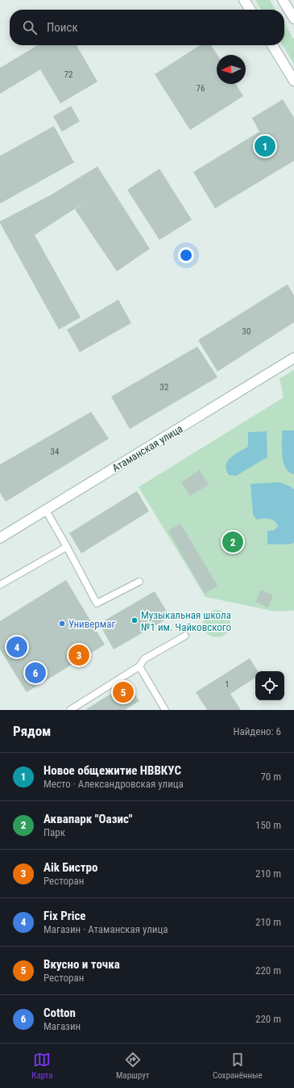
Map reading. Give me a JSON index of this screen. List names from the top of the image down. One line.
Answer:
{"streets":{"street":["Атаманская улица"]},"places":["Музыкальная школа №1 им. Чайковского","Универмаг"],"house_numbers":["72","76","30","32","34","1"],"north":"left","page":{"search":"Поиск","pins":["1","2","4","3","6","5"],"heading":["Рядом","Найдено: 6"],"list":[{"mark":"1","name":"Новое общежитие НВВКУС","note":"Место · Александровская улица","value":"70 m"},{"mark":"2","name":"Аквапарк \"Оазис\"","note":"Парк","value":"150 m"},{"mark":"3","name":"Aik Бистро","note":"Ресторан","value":"210 m"},{"mark":"4","name":"Fix Price","note":"Магазин · Атаманская улица","value":"210 m"},{"mark":"5","name":"Вкусно и точка","note":"Ресторан","value":"220 m"},{"mark":"6","name":"Cotton","note":"Магазин","value":"220 m"}],"nav":["Карта","Маршрут","Сохранённые"]}}
